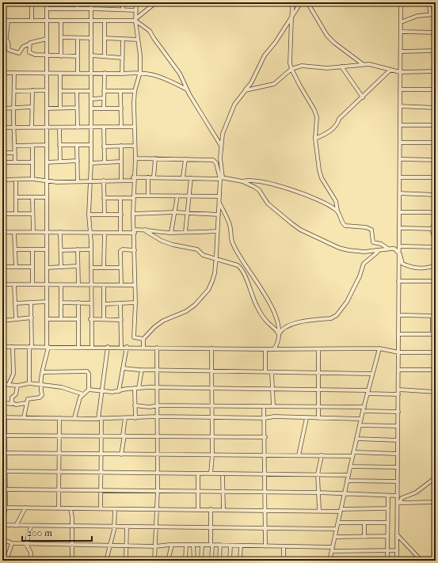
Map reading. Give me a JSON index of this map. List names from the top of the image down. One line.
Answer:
{"scale_bar":"200 m"}
